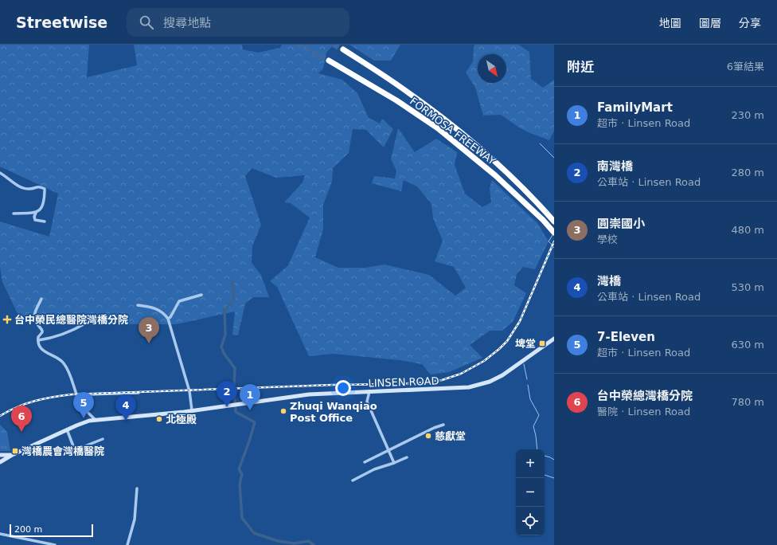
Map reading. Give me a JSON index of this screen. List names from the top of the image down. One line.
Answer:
{"streets":{"highway":["FORMOSA FREEWAY"],"main road":["LINSEN ROAD"]},"places":{"health":["台中榮民總醫院灣橋分院"],"transit":["埤堂","灣橋農會灣橋醫院"],"other":["Zhuqi Wanqiao Post Office","北極殿","慈獻堂"]},"scale_bar":"200 m","north":"bottom right","page":{"header":"Streetwise","search":"搜尋地點","nav":["地圖","圖層","分享"],"heading":["附近","6筆結果"],"list":[{"mark":"1","name":"FamilyMart","note":"超市 · Linsen Road","value":"230 m"},{"mark":"2","name":"南灣橋","note":"公車站 · Linsen Road","value":"280 m"},{"mark":"3","name":"圓崇國小","note":"學校","value":"480 m"},{"mark":"4","name":"灣橋","note":"公車站 · Linsen Road","value":"530 m"},{"mark":"5","name":"7-Eleven","note":"超市 · Linsen Road","value":"630 m"},{"mark":"6","name":"台中榮總灣橋分院","note":"醫院 · Linsen Road","value":"780 m"}],"pins":["3","2","1","5","4","6"],"map_buttons":["+","−"],"scale":"200 m"}}
